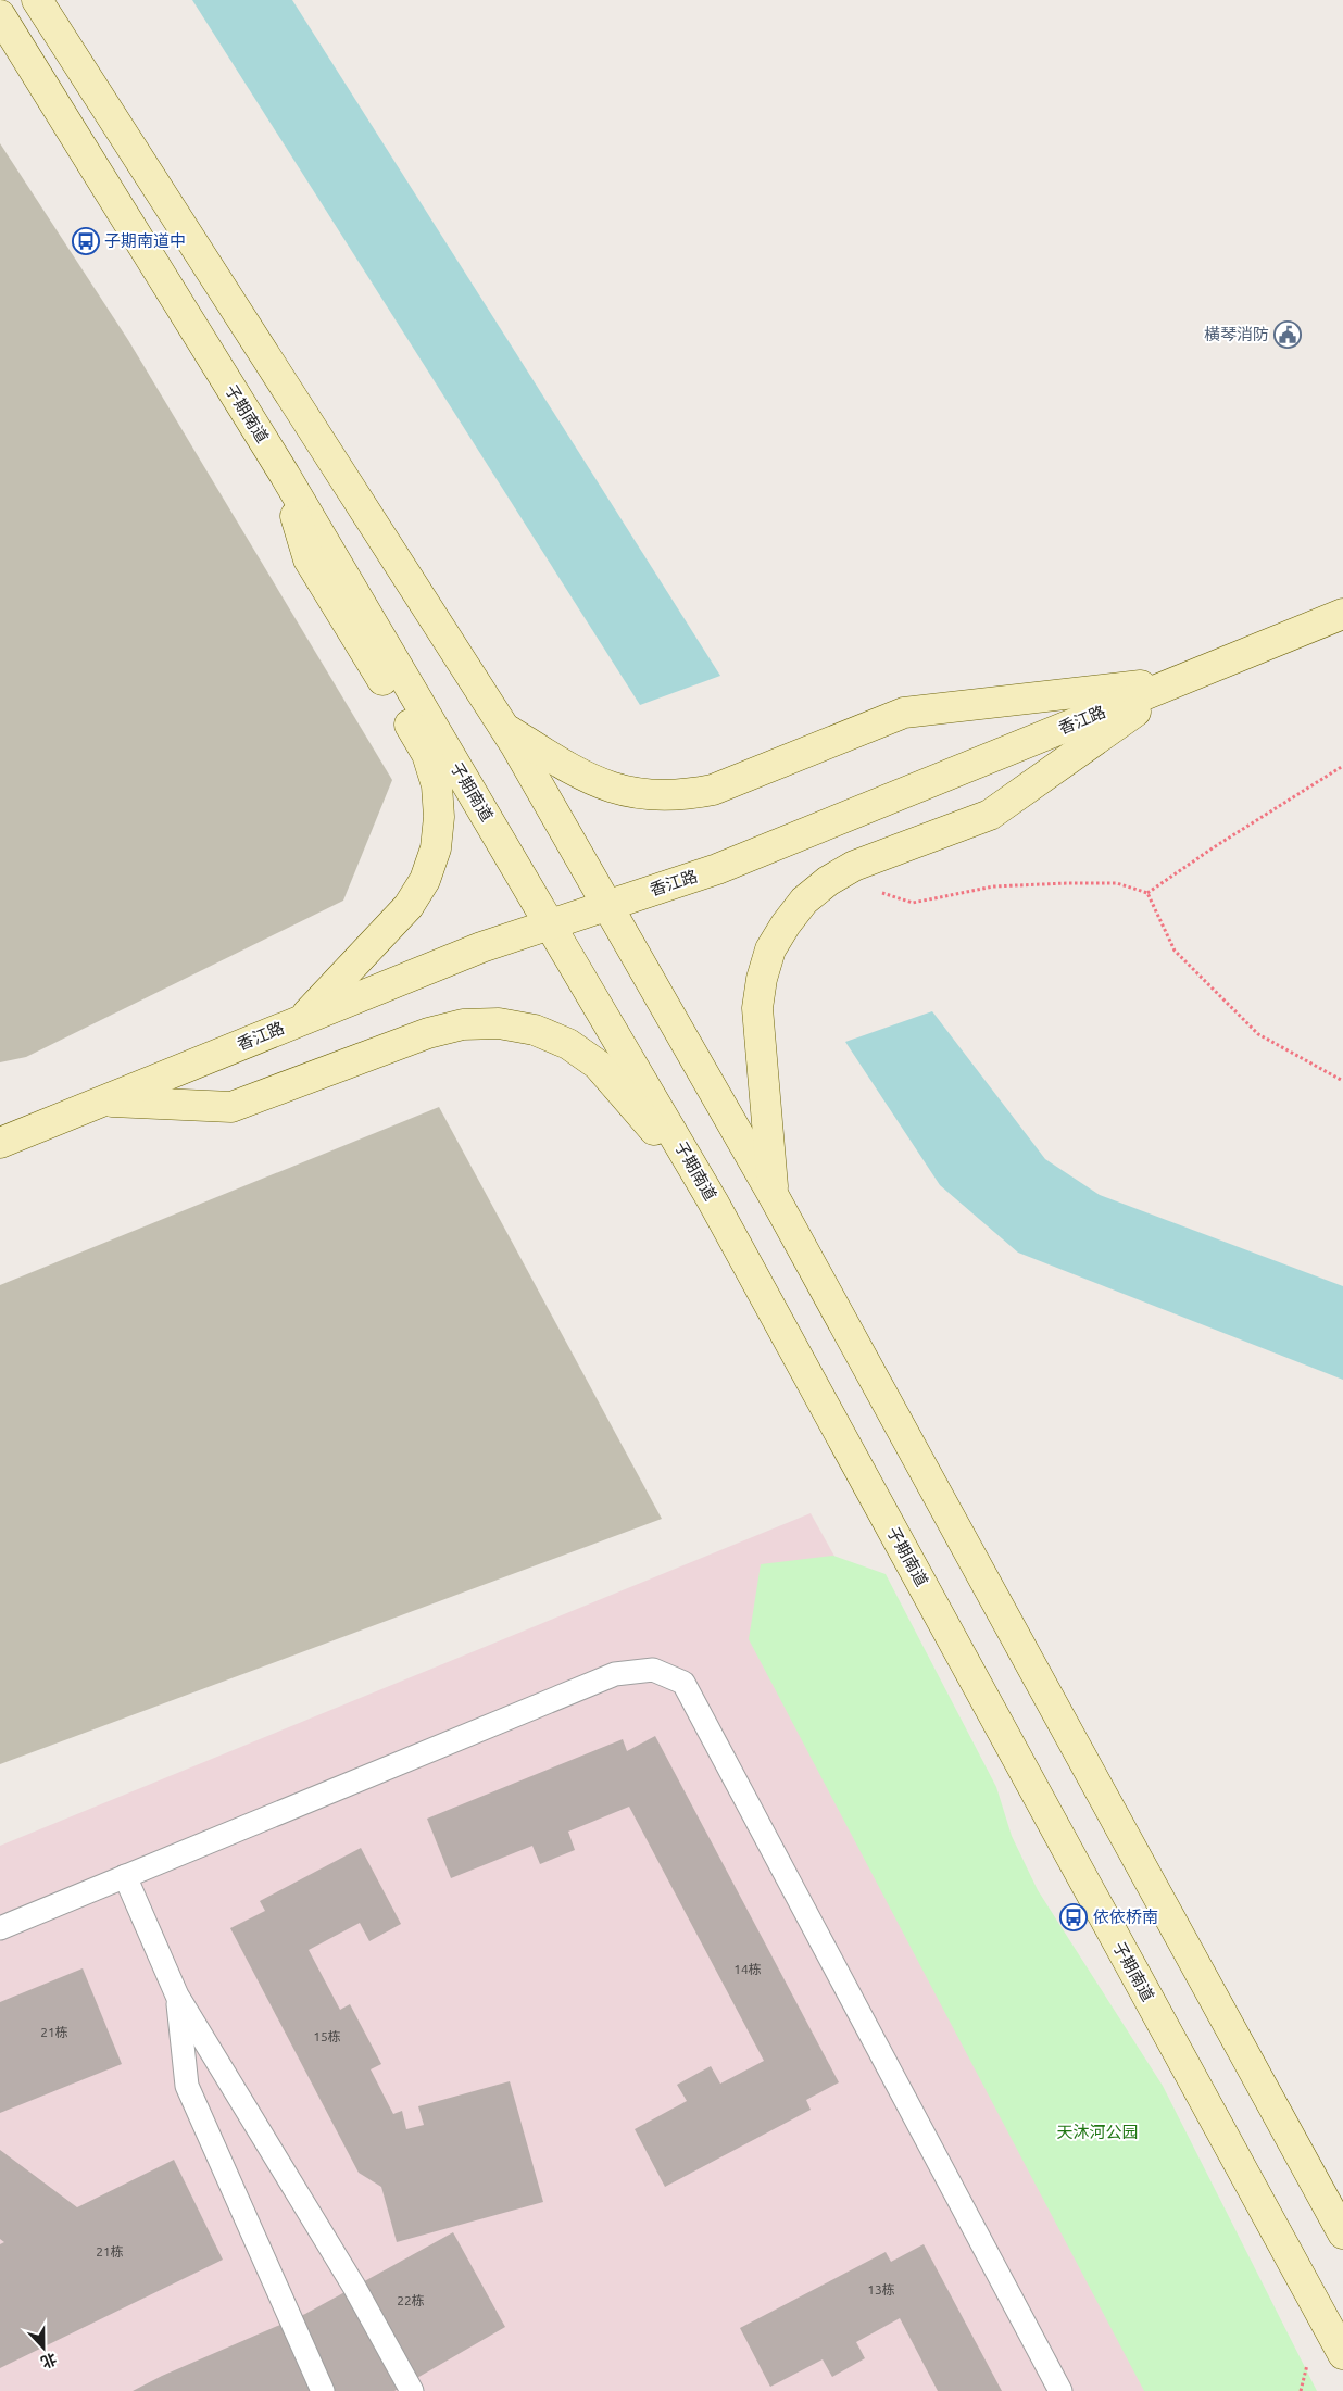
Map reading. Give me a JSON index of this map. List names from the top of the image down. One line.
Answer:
{"streets":{"street":["子期南道","香江路"]},"crossings":[["子期南道","香江路"]],"parks":["天沐河公园"],"places":{"bus stop":["子期南道中","依依桥南"],"public building":["橫琴消防"]},"house_numbers":["14栋","21栋","15栋","21栋","13栋","22栋"],"north":"bottom"}
